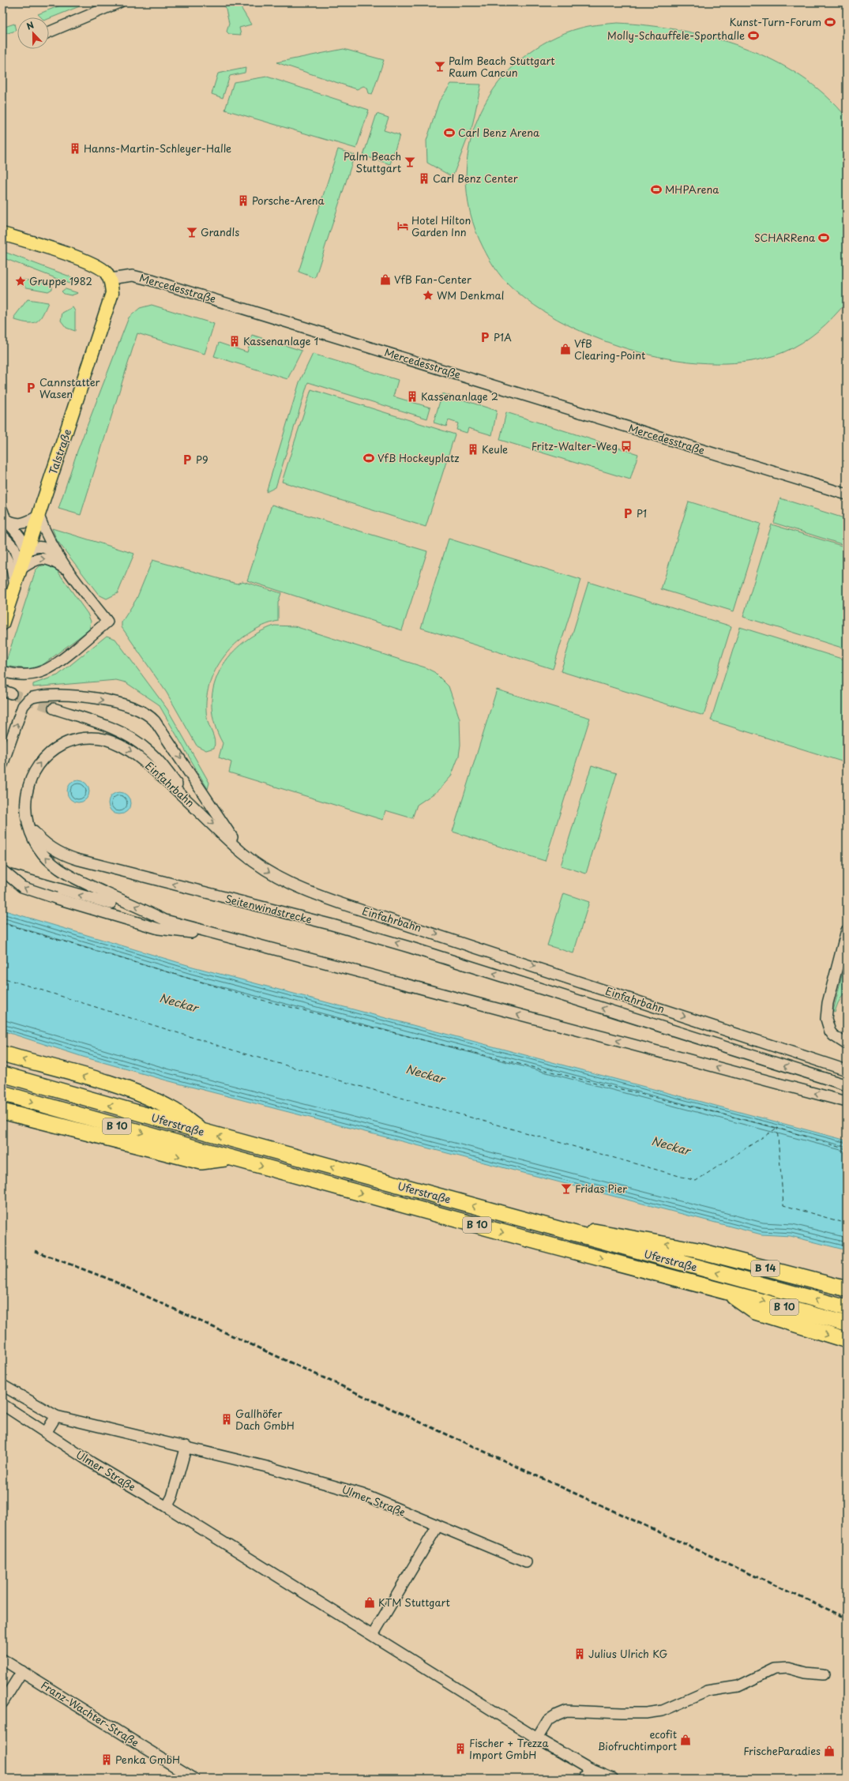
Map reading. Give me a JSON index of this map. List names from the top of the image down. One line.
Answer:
{"streets":{"highway":["Uferstraße","B 10","B 14"],"main road":["Talstraße"],"street":["Mercedesstraße","Einfahrbahn","Seitenwindstrecke","Ulmer Straße","Franz-Wachter-Straße"]},"crossings":[["Mercedesstraße","Talstraße"],["Einfahrbahn","Seitenwindstrecke"],["Uferstraße","B 10"],["Uferstraße","B 14"]],"water":["Neckar"],"places":{"sports":["Kunst-Turn-Forum","Molly-Schauffele-Sporthalle","Carl Benz Arena","MHPArena","SCHARRena","VfB Hockeyplatz"],"bar":["Palm Beach Stuttgart Raum Cancun","Palm Beach Stuttgart","Grandls","Fridas Pier"],"building":["Hanns-Martin-Schleyer-Halle","Carl Benz Center","Porsche-Arena","Kassenanlage 1","Kassenanlage 2","Keule","Gallhöfer Dach GmbH","Julius Ulrich KG","Fischer + Trezza Import GmbH","Penka GmbH"],"hotel":["Hotel Hilton Garden Inn"],"shop":["VfB Fan-Center","VfB Clearing-Point","KTM Stuttgart","ecofit Biofruchtimport","FrischeParadies"],"place":["Gruppe 1982","WM Denkmal"],"parking":["P1A","Cannstatter Wasen","P9","P1"],"bus stop":["Fritz-Walter-Weg"]},"north":"top"}
